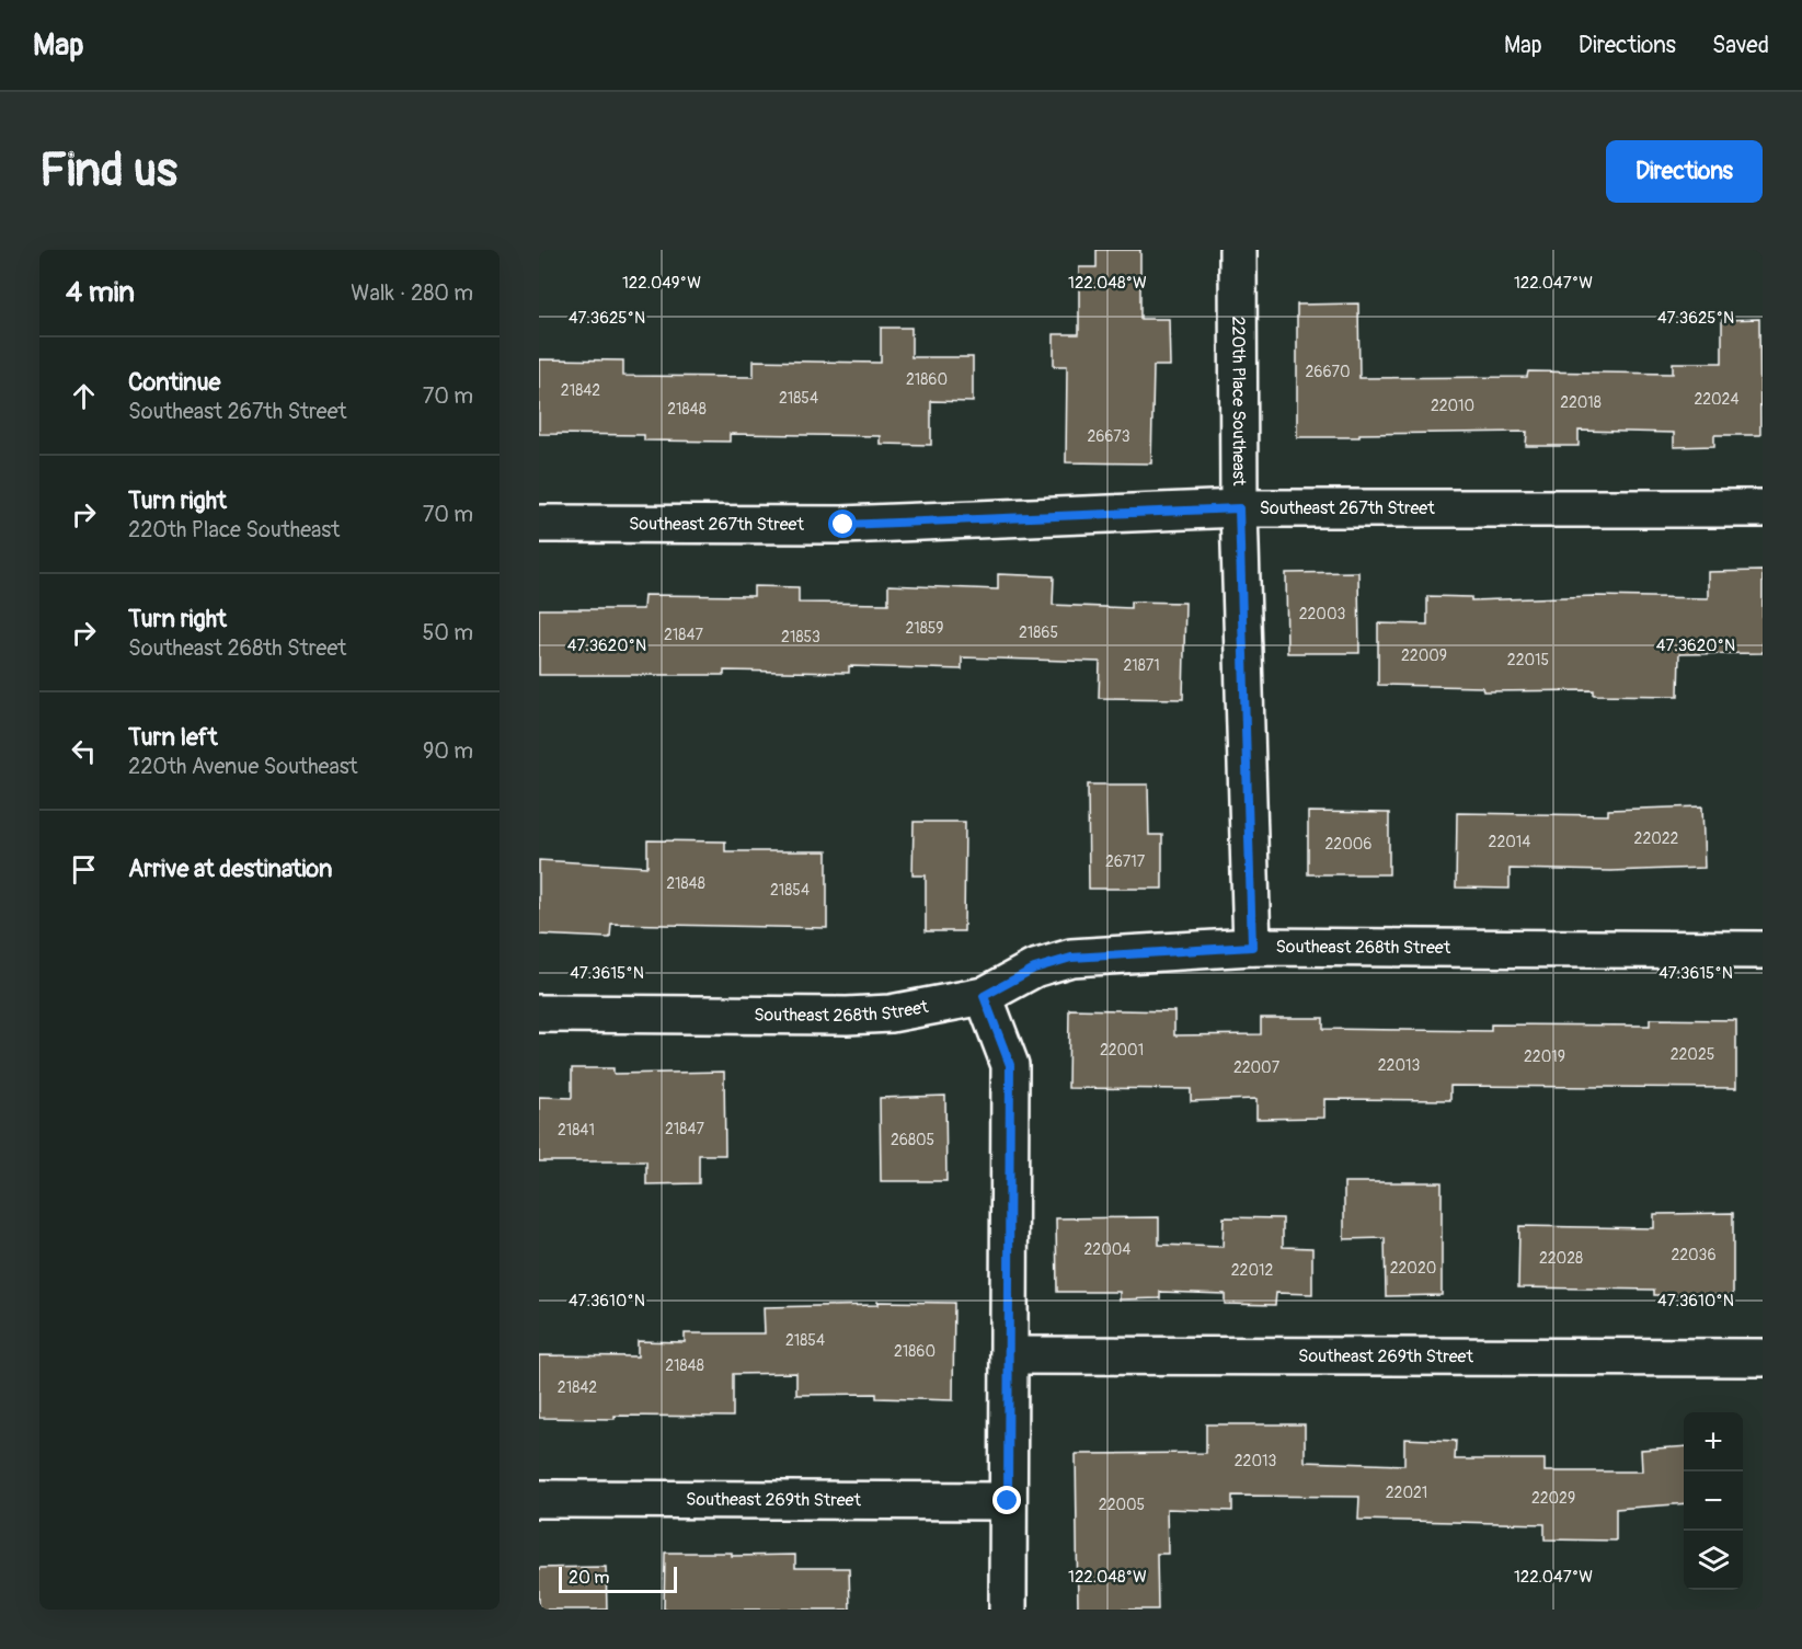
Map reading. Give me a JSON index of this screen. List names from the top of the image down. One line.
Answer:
{"streets":{"street":["220th Place Southeast","Southeast 267th Street","Southeast 268th Street","Southeast 269th Street"]},"crossings":[["220th Place Southeast","Southeast 267th Street"],["220th Place Southeast","Southeast 268th Street"]],"house_numbers":["26670","21860","21842","21854","22024","22018","22010","21848","26673","22003","21859","21865","21847","21853","22009","22015","21871","22022","22014","22006","26717","21848","21854","22001","22025","22019","22013","22007","21847","21841","26805","22004","22036","22028","22020","22012","21854","21860","21848","21842","22013","22021","22029","22005"],"scale_bar":"20 m","page":{"header":"Map","nav":["Map","Directions","Saved"],"buttons":"Directions","title":"Find us","heading":["4 min","Walk · 280 m"],"list":[["Continue","Southeast 267th Street","70 m"],["Turn right","220th Place Southeast","70 m"],["Turn right","Southeast 268th Street","50 m"],["Turn left","220th Avenue Southeast","90 m"],"Arrive at destination"],"map_buttons":["+","−"],"scale":"20 m"},"coordinates":["122.049°W","122.048°W","122.047°W","47.3625°N","47.3620°N","47.3615°N","47.3610°N"]}
